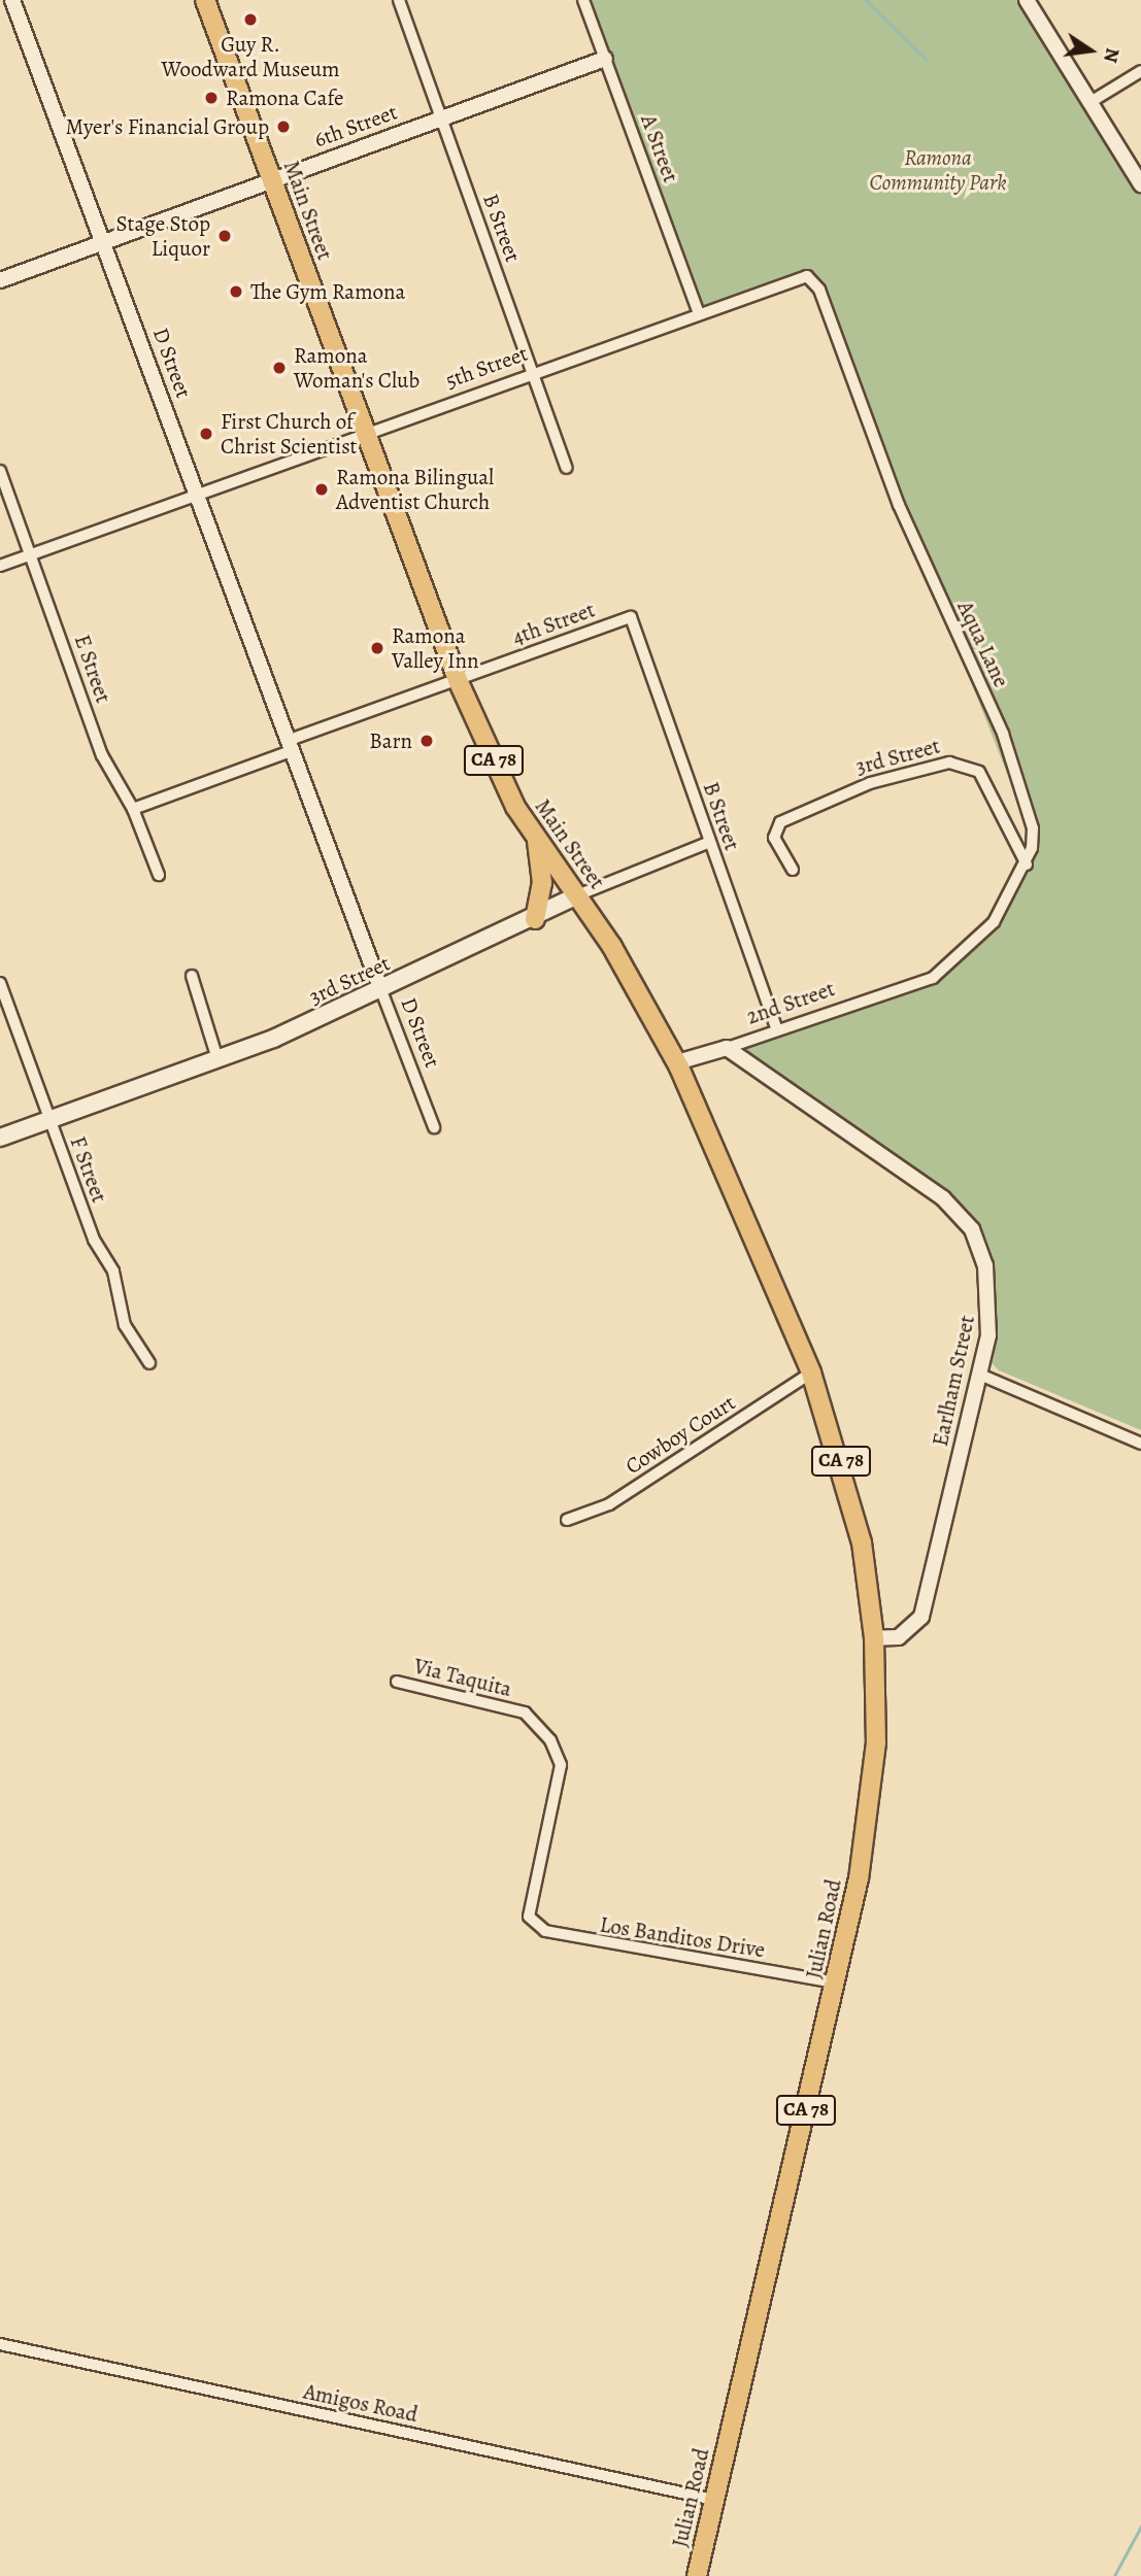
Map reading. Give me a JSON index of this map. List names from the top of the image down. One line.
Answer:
{"streets":{"main road":["Main Street","3rd Street","CA 78","Julian Road"],"street":["6th Street","A Street","B Street","D Street","5th Street","4th Street","Aqua Lane","E Street","2nd Street","F Street","Earlham Street","Cowboy Court","Via Taquita","Los Banditos Drive","Amigos Road"]},"crossings":[["6th Street","A Street"],["6th Street","Main Street"],["6th Street","B Street"],["6th Street","D Street"],["A Street","5th Street"],["Main Street","5th Street"],["Main Street","4th Street"],["Main Street","3rd Street"],["Main Street","2nd Street"],["Main Street","Julian Road"],["B Street","5th Street"],["B Street","4th Street"],["B Street","3rd Street"],["B Street","2nd Street"],["D Street","5th Street"],["D Street","4th Street"],["D Street","3rd Street"],["5th Street","Aqua Lane"],["5th Street","E Street"],["4th Street","E Street"],["Aqua Lane","3rd Street"],["Aqua Lane","2nd Street"],["3rd Street","F Street"],["2nd Street","Earlham Street"],["Earlham Street","Julian Road"],["Cowboy Court","Julian Road"],["Via Taquita","Los Banditos Drive"],["Julian Road","Los Banditos Drive"],["Julian Road","Amigos Road"]],"parks":["Ramona Community Park"],"places":["Guy R. Woodward Museum","Ramona Cafe","Myer's Financial Group","Stage Stop Liquor","The Gym Ramona","Ramona Woman's Club","First Church of Christ Scientist","Ramona Bilingual Adventist Church","Ramona Valley Inn","Barn"],"north":"right"}
